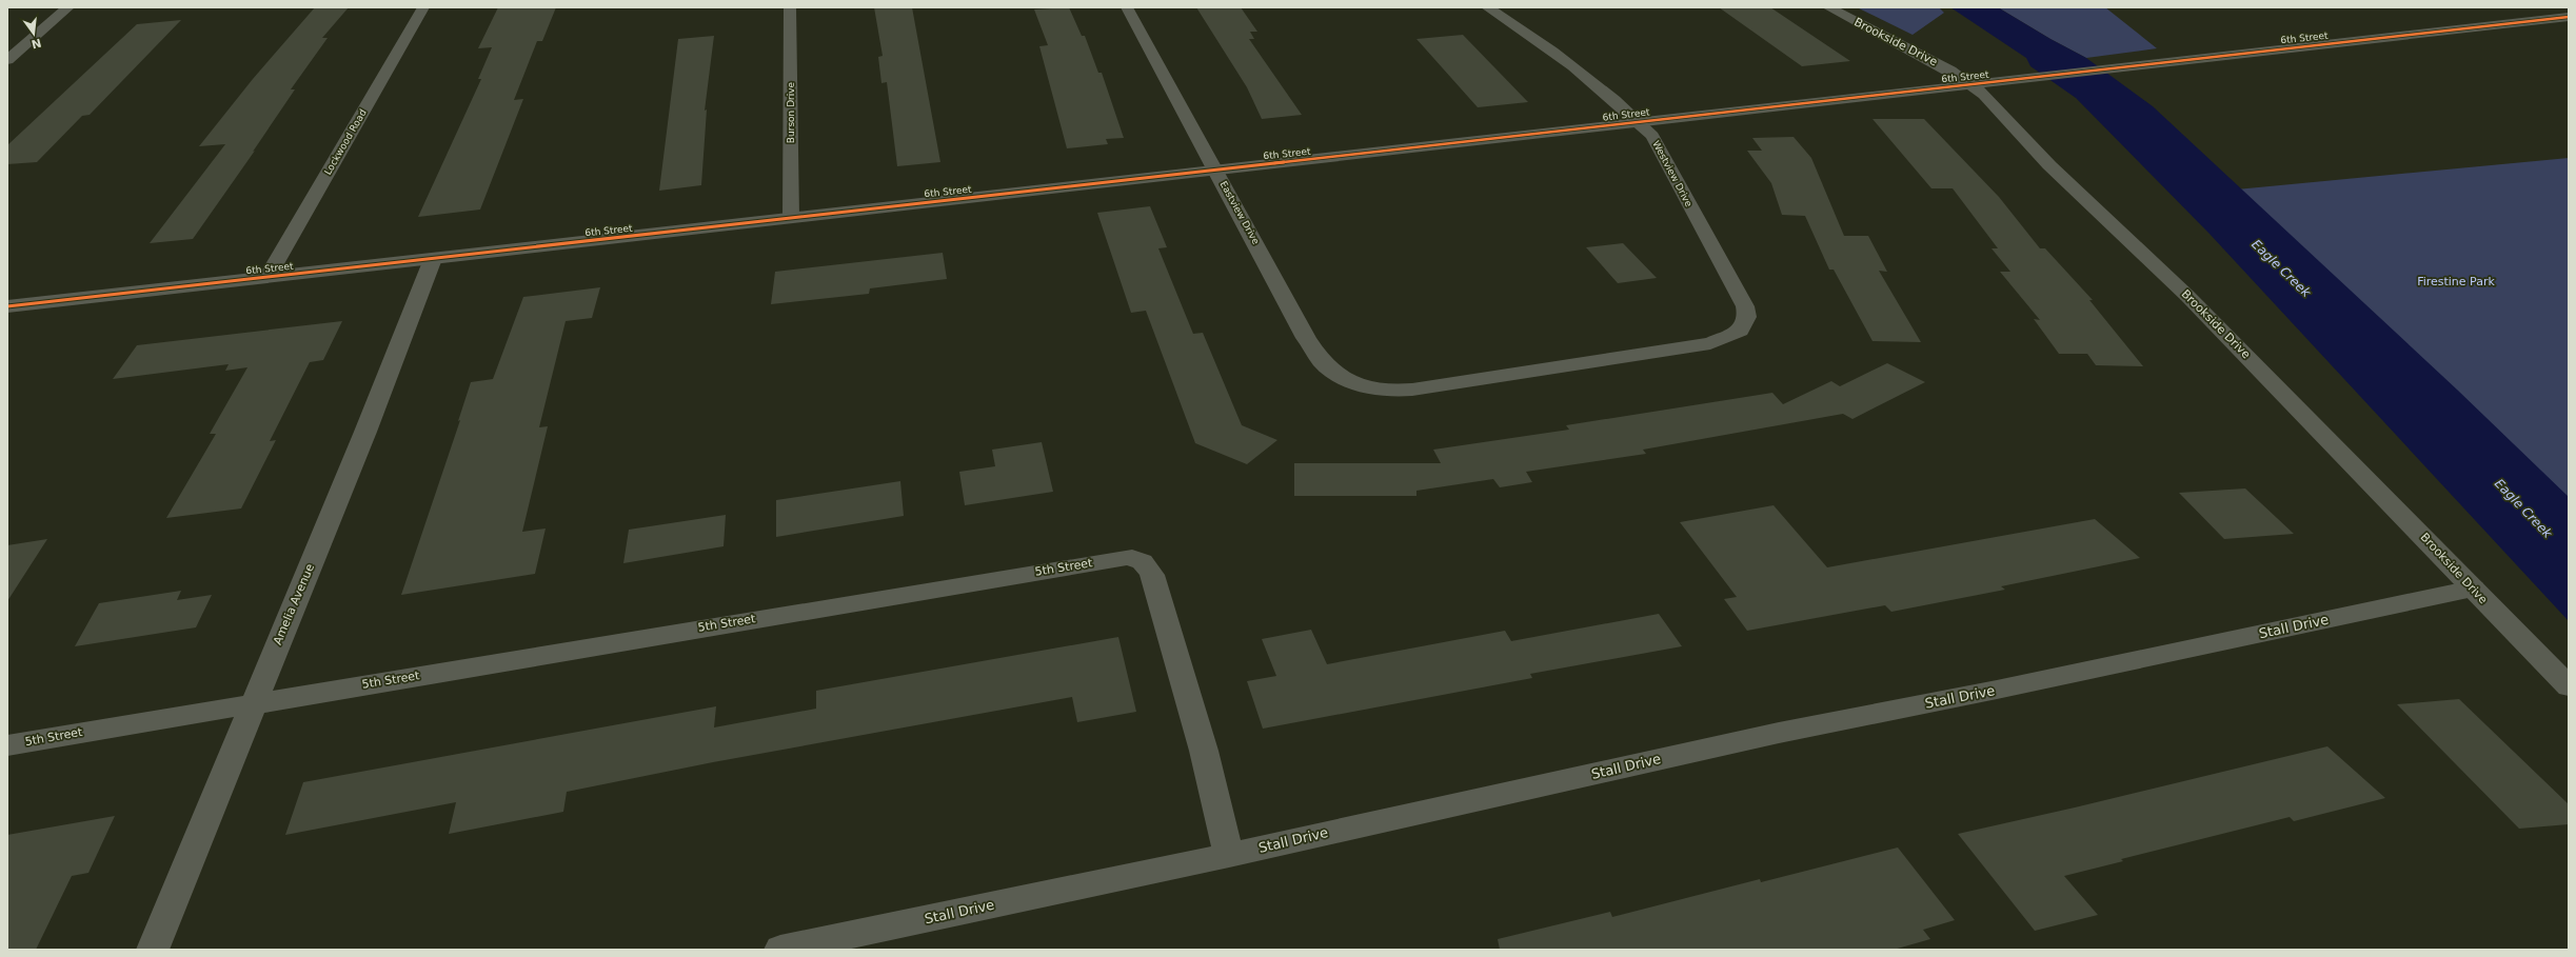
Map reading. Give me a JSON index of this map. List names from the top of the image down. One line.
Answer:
{"streets":{"street":["6th Street","Brookside Drive","Burson Drive","Lockwood Road","Westview Drive","Eastview Drive","5th Street","Amelia Avenue","Stall Drive"]},"crossings":[["6th Street","Brookside Drive"],["6th Street","Burson Drive"],["6th Street","Lockwood Road"],["6th Street","Westview Drive"],["6th Street","Eastview Drive"],["6th Street","Amelia Avenue"],["Brookside Drive","Stall Drive"],["Westview Drive","Eastview Drive"],["5th Street","Amelia Avenue"],["5th Street","Stall Drive"]],"water":["Eagle Creek"],"parks":["Firestine Park"],"north":"bottom"}
